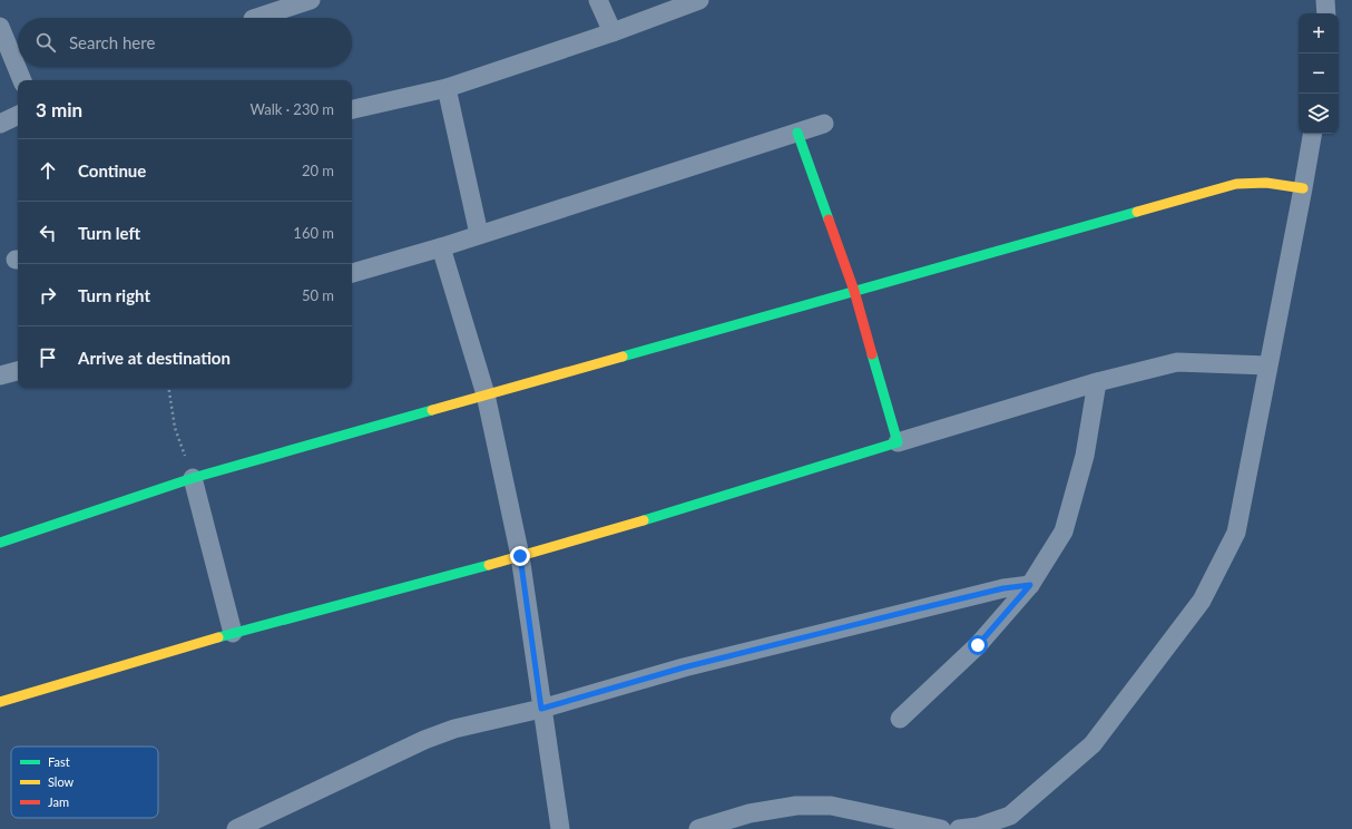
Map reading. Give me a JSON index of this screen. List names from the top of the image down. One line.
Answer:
{"legend":["Fast","Slow","Jam"],"page":{"map_buttons":["+","−"],"search":"Search here","heading":["3 min","Walk · 230 m"],"list":[["Continue","20 m"],["Turn left","160 m"],["Turn right","50 m"],"Arrive at destination"]}}
